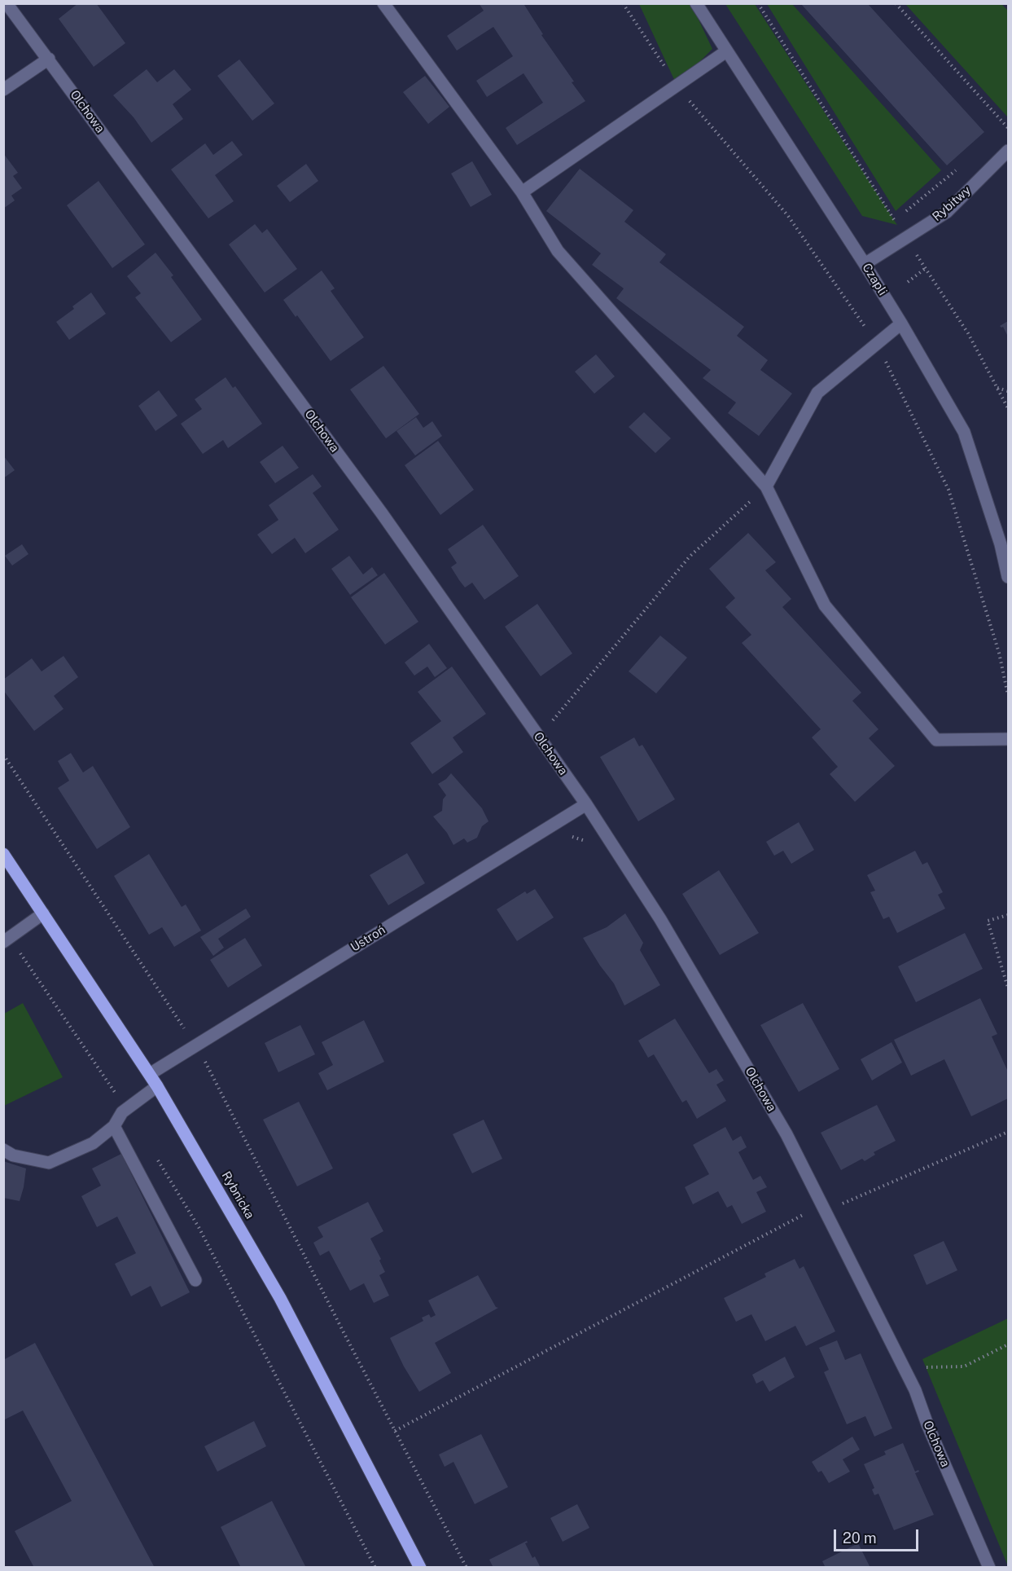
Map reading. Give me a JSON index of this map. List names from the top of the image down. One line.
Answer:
{"streets":{"main road":["Rybnicka"],"street":["Olchowa","Rybitwy","Czapli","Ustroń"]},"crossings":[["Olchowa","Ustroń"],["Rybitwy","Czapli"],["Ustroń","Rybnicka"]],"scale_bar":"20 m"}
